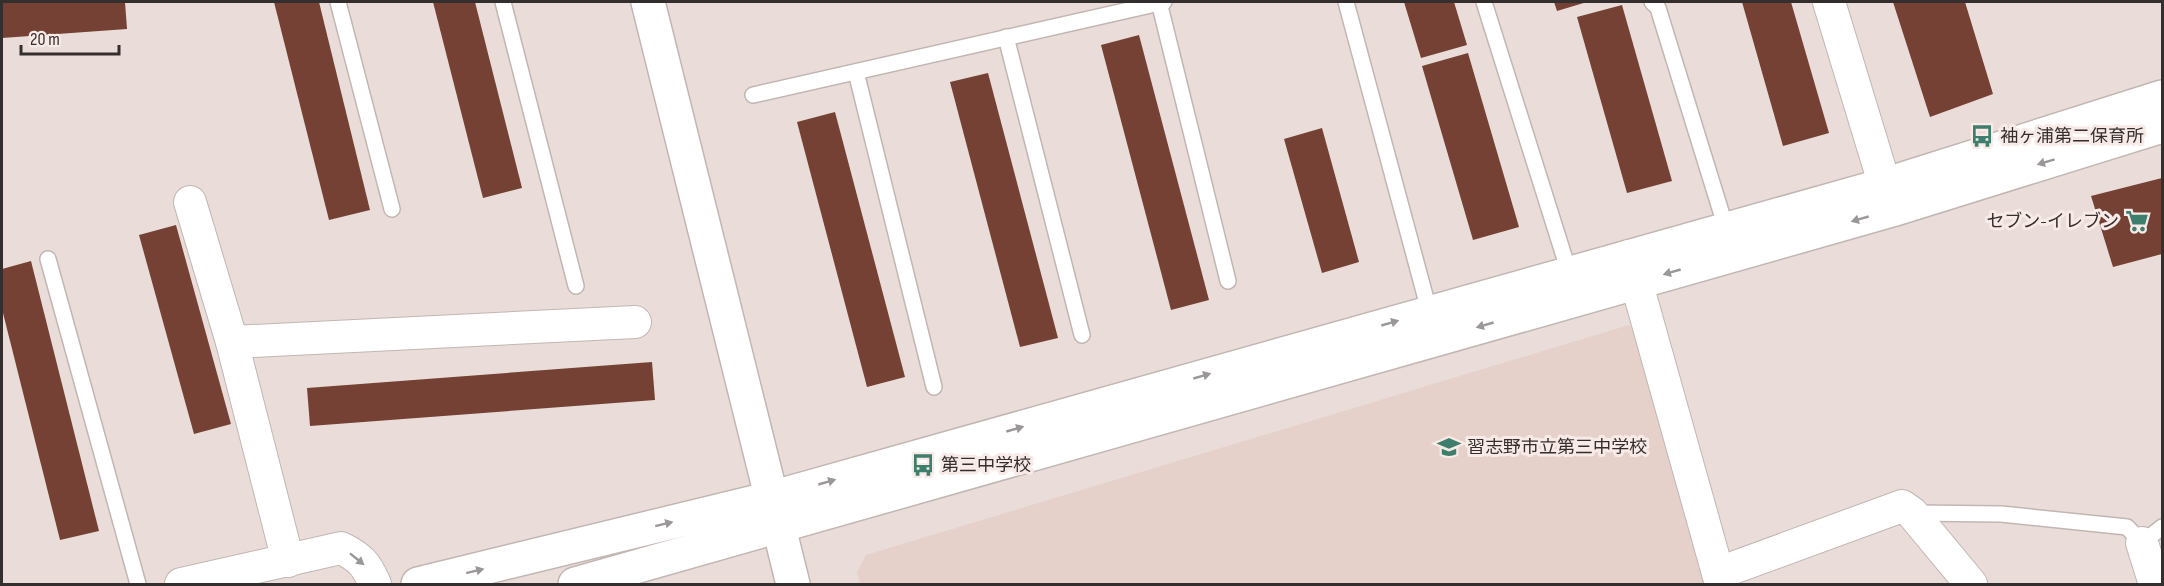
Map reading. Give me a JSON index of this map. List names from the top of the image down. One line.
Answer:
{"places":{"bus stop":["袖ヶ浦第二保育所","第三中学校"],"supermarket":["セブン-イレブン"],"school or university":["習志野市立第三中学校"]},"scale_bar":"20 m"}
